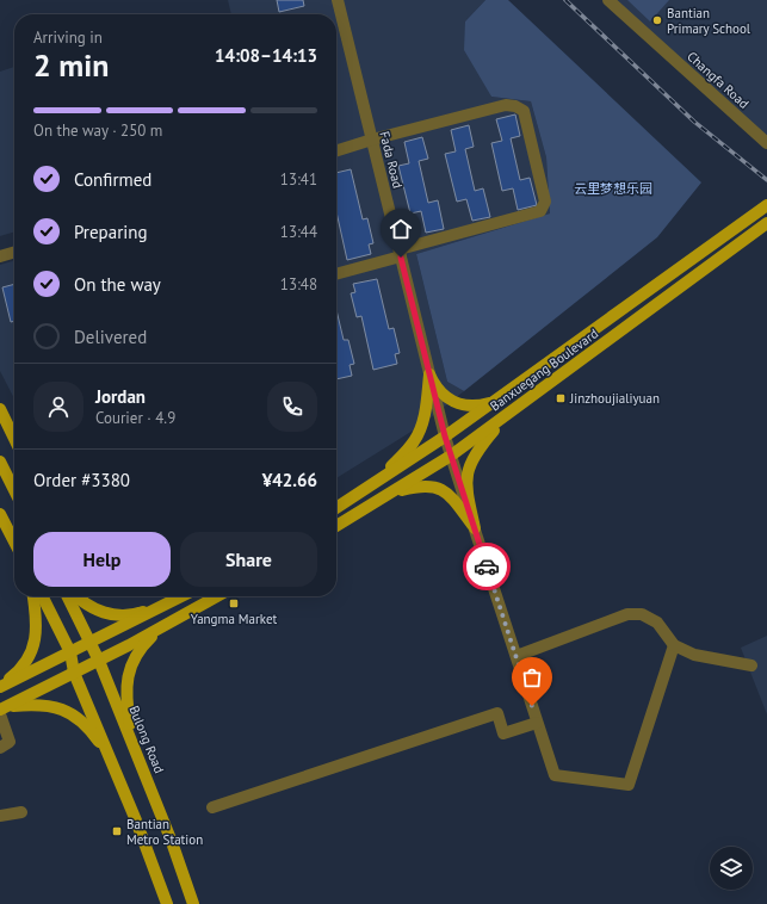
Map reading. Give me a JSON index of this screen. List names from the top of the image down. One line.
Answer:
{"streets":{"main road":["Banxuegang Boulevard","Bulong Road"],"street":["Changfa Road","Fada Road"]},"crossings":[["Fada Road","Banxuegang Boulevard"]],"parks":["云里梦想乐园"],"places":{"other":["Bantian Primary School"],"transit":["Jinzhoujialiyuan","Yangma Market","Bantian Metro Station"]},"page":{"heading":["2 min","Arriving in","14:08–14:13"],"panel":["Jordan","Courier · 4.9","Order #3380","¥42.66"],"bar":"On the way · 250 m","list":[["Confirmed","13:41"],["Preparing","13:44"],["On the way","13:48"],"Delivered"],"buttons":["Help","Share"]}}
